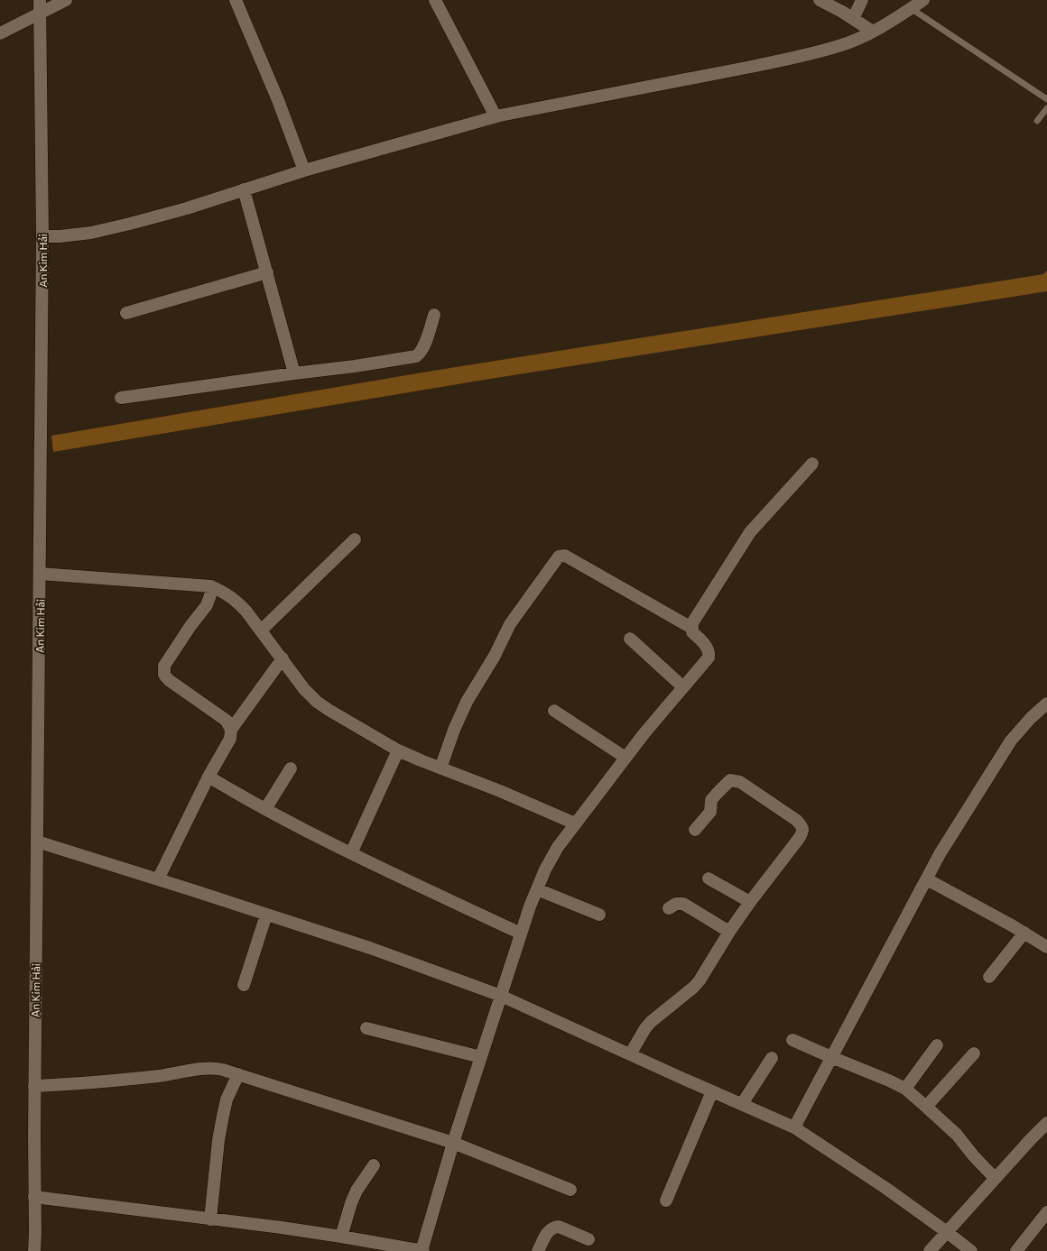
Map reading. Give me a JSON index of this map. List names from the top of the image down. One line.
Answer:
{"streets":{"street":["An Kim Hải"]}}
